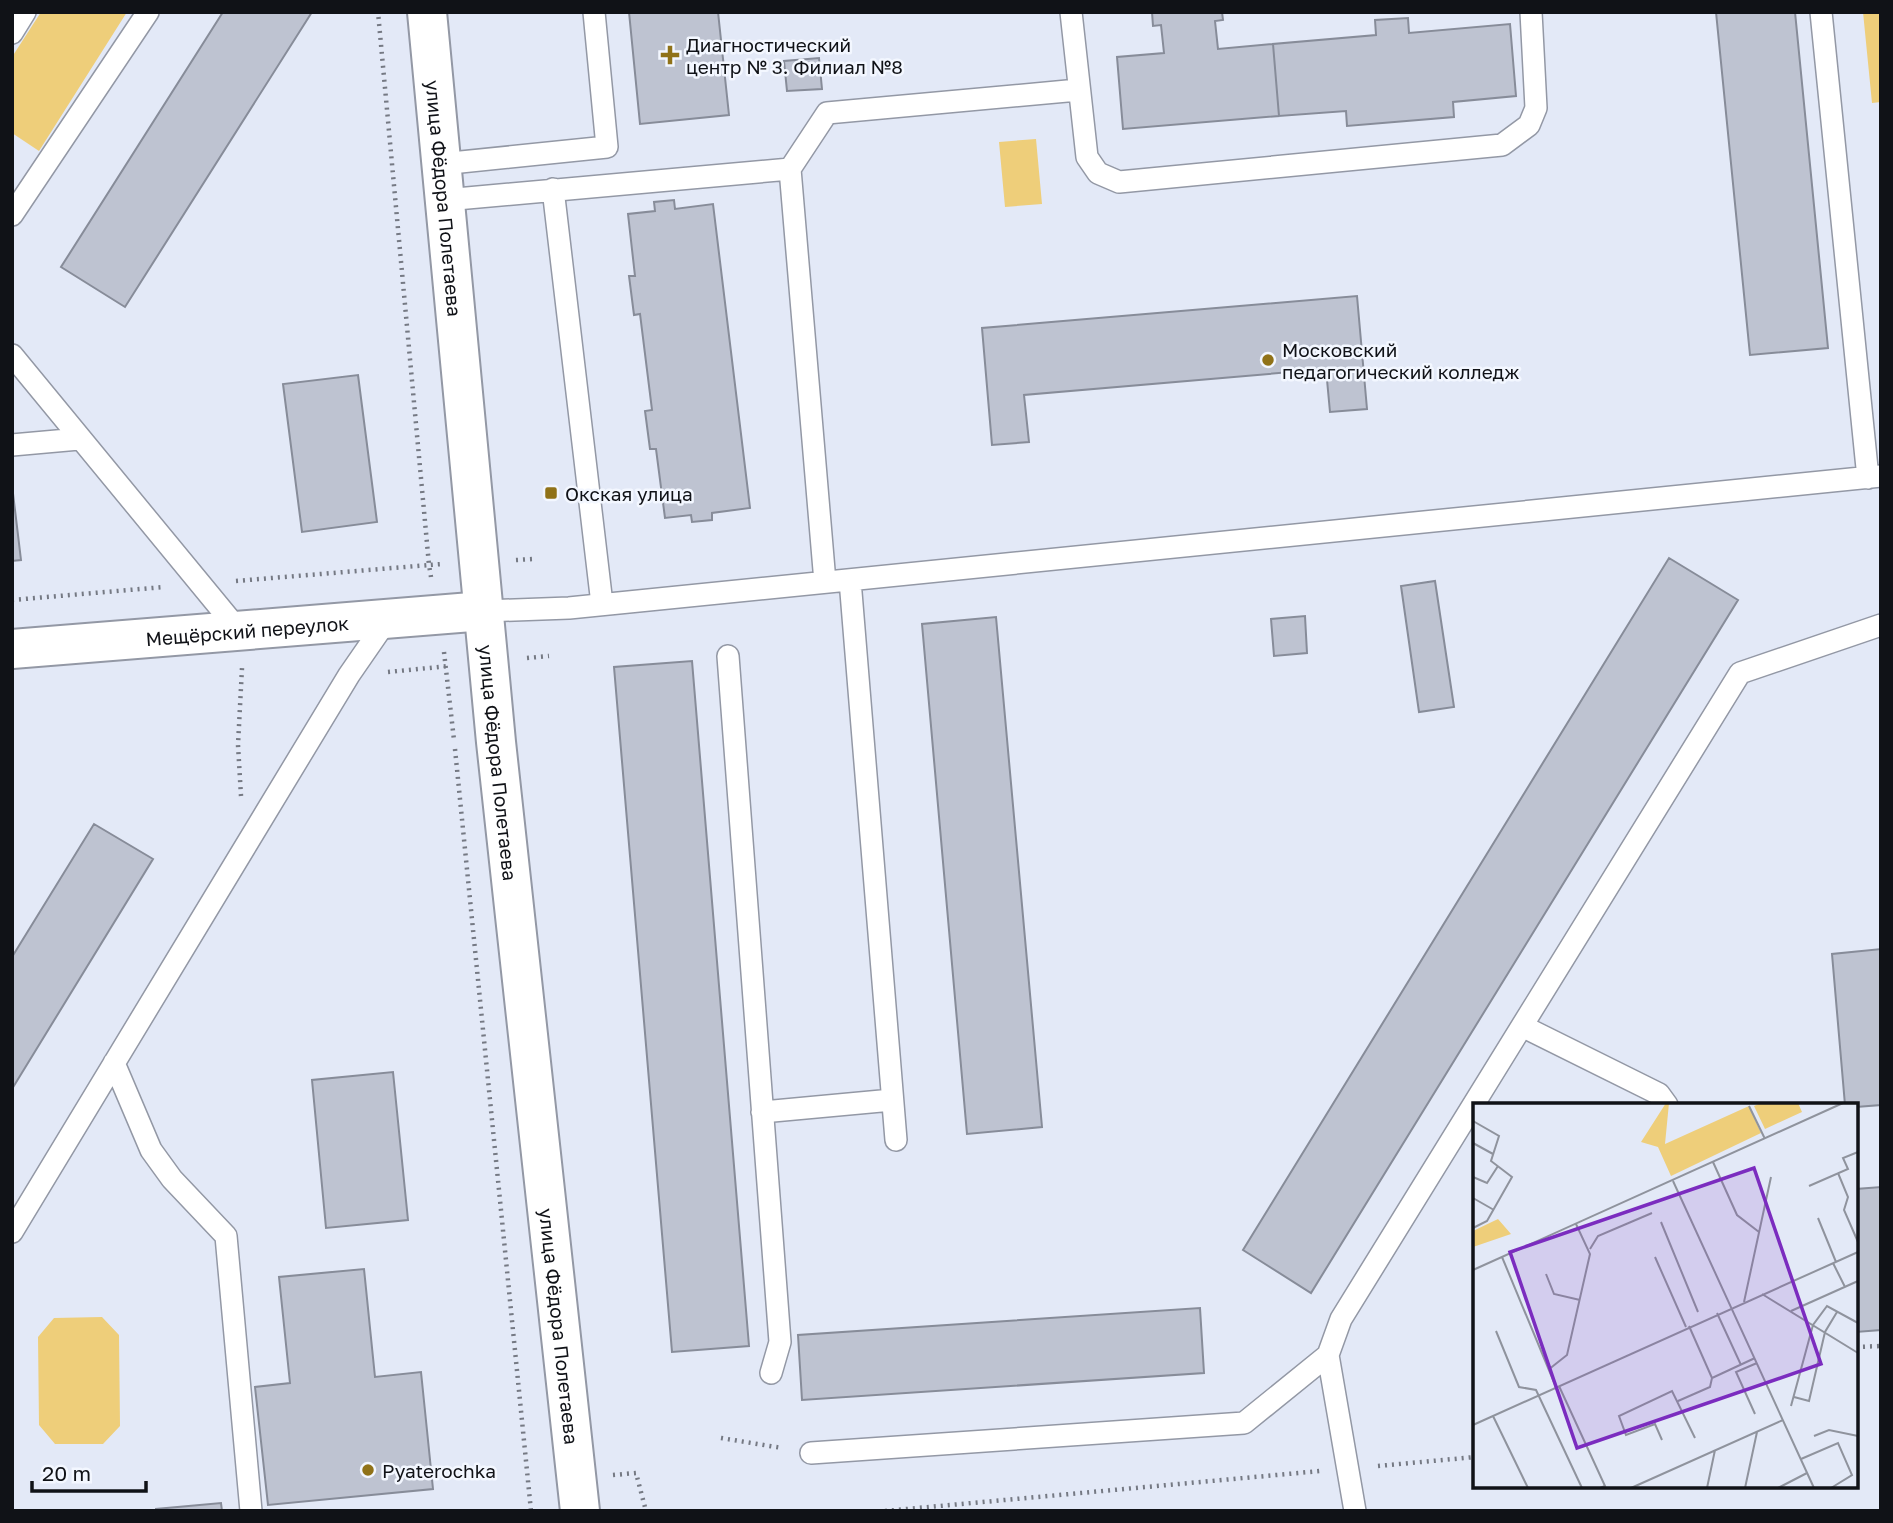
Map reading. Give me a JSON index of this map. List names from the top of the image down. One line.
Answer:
{"streets":{"main road":["улица Фёдора Полетаева","Мещёрский переулок"]},"crossings":[["улица Фёдора Полетаева","Мещёрский переулок"]],"places":{"health":["Диагностический центр № 3. Филиал №8"],"other":["Московский педагогический колледж","Pyaterochka"],"transit":["Окская улица"]},"scale_bar":"20 m"}
